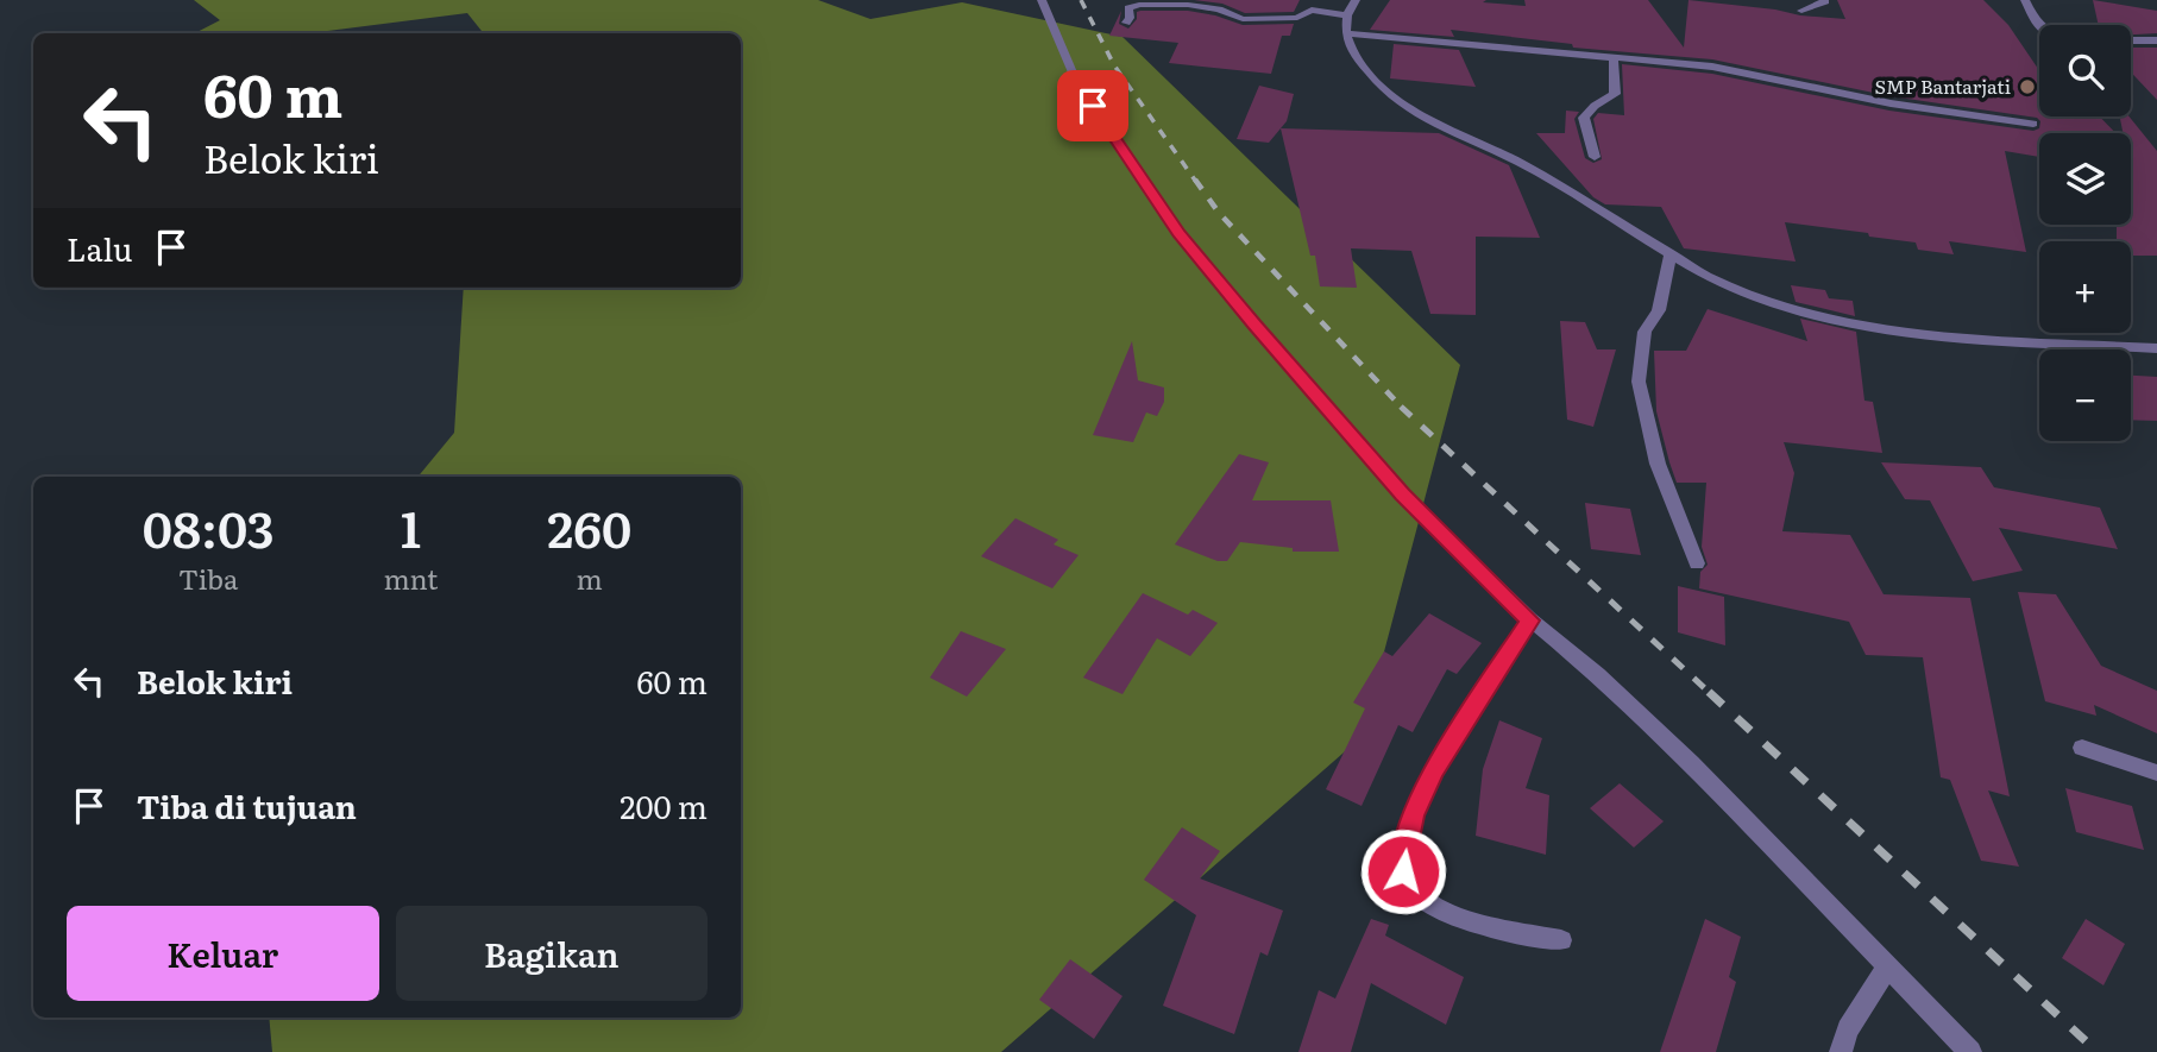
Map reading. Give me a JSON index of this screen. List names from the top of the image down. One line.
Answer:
{"places":["SMP Bantarjati"],"page":{"map_buttons":["+","−"],"turn":["60 m","Belok kiri"],"then":"Lalu","eta":["08:03","Tiba","1","mnt","260","m"],"list":[{"name":"Belok kiri","value":"60 m"},{"name":"Tiba di tujuan","value":"200 m"}],"buttons":["Keluar","Bagikan"]}}
